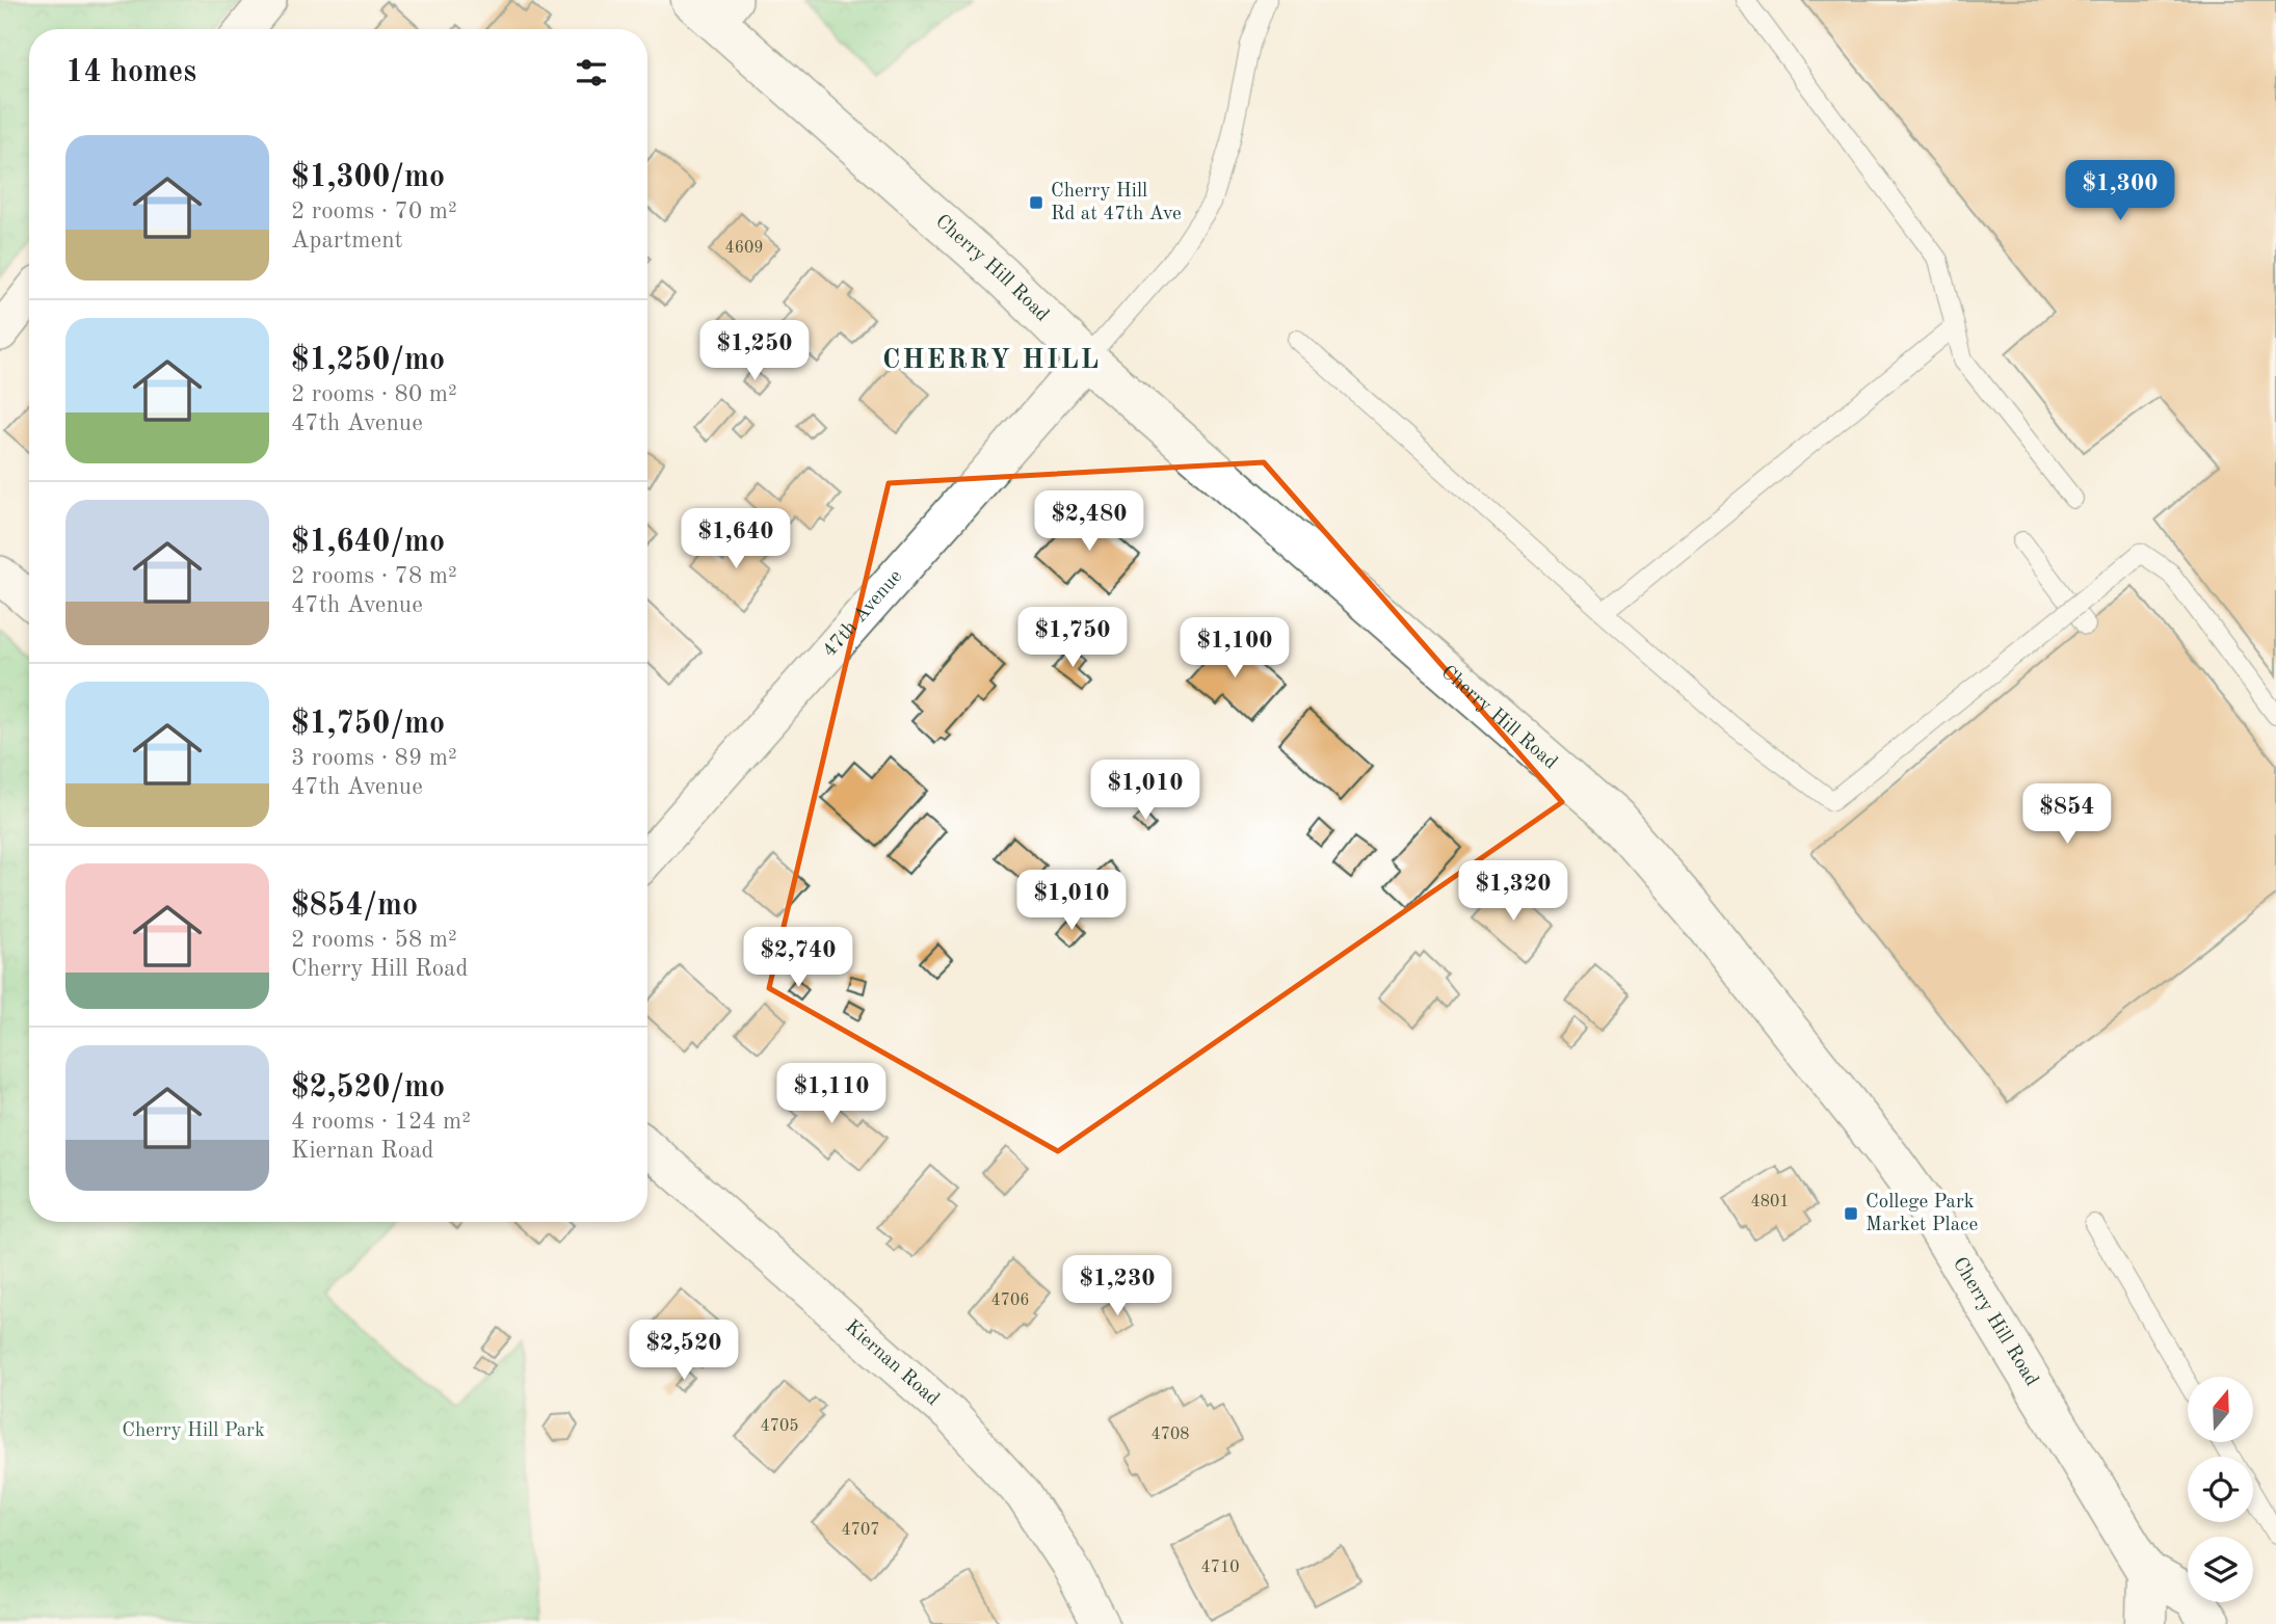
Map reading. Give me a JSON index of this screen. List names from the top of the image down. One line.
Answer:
{"streets":{"main road":["Cherry Hill Road"],"street":["47th Avenue","Kiernan Road"]},"crossings":[["Cherry Hill Road","47th Avenue"]],"districts":["CHERRY HILL"],"parks":["Cherry Hill Park"],"places":{"transit":["Cherry Hill Rd at 47th Ave","College Park Market Place"]},"house_numbers":["4609","4801","4706","4705","4708","4707","4710"],"north":"top","page":{"heading":"14 homes","list":[{"name":"$1,300/mo","note":"2 rooms · 70 m² · Apartment"},{"name":"$1,250/mo","note":"2 rooms · 80 m² · 47th Avenue"},{"name":"$1,640/mo","note":"2 rooms · 78 m² · 47th Avenue"},{"name":"$1,750/mo","note":"3 rooms · 89 m² · 47th Avenue"},{"name":"$854/mo","note":"2 rooms · 58 m² · Cherry Hill Road"},{"name":"$2,520/mo","note":"4 rooms · 124 m² · Kiernan Road"}],"price":["$1,300","$1,250","$2,480","$1,640","$1,750","$1,100","$1,010","$854","$1,320","$1,010","$2,740","$1,110","$1,230","$2,520"]}}
